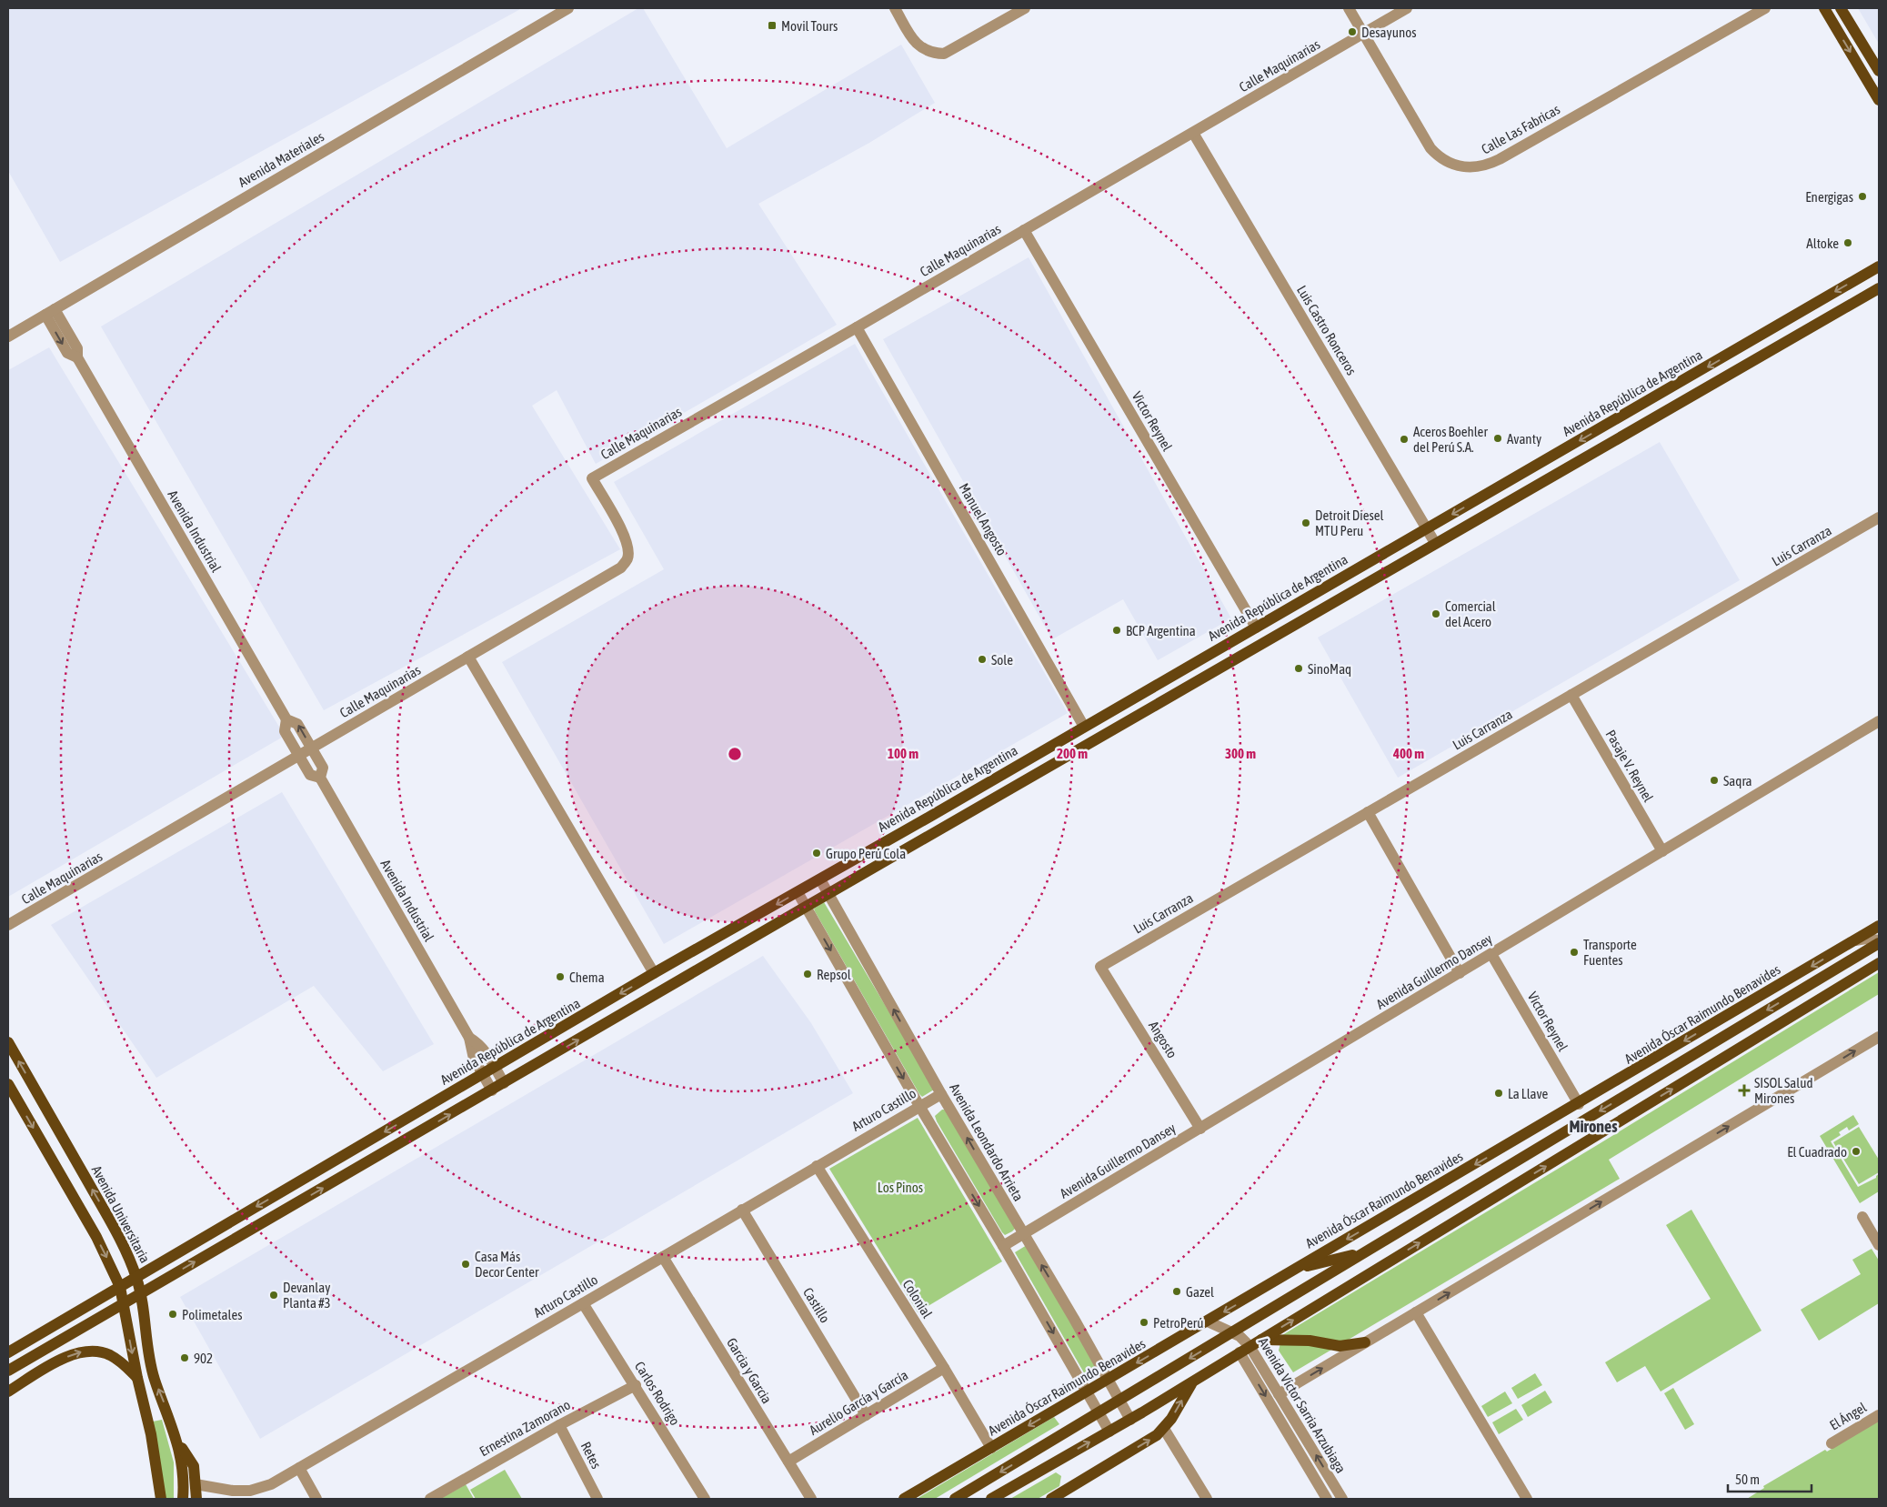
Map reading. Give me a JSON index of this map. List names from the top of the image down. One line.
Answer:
{"streets":{"main road":["Avenida República de Argentina","Avenida Óscar Raimundo Benavides","Avenida Universitaria"],"street":["Calle Maquinarias","Calle Las Fabricas","Avenida Materiales","Luis Castro Ronceros","Victor Reynel","Manuel Angosto","Avenida Industrial","Luis Carranza","Pasaje V. Reynel","Avenida Guillermo Dansey","Angosto","Arturo Castillo","Avenida Leondardo Arrieta","Colonial","Castillo","Garcia y Garcia","Carlos Rodrigo","Aurelio García y García","Avenida Víctor Sarria Arzubiaga","El Ángel","Ernestina Zamorano","Retes"]},"crossings":[["Calle Maquinarias","Calle Las Fabricas"],["Calle Maquinarias","Luis Castro Ronceros"],["Calle Maquinarias","Victor Reynel"],["Calle Maquinarias","Manuel Angosto"],["Calle Maquinarias","Avenida Industrial"],["Avenida Materiales","Avenida Industrial"],["Luis Castro Ronceros","Avenida República de Argentina"],["Avenida República de Argentina","Victor Reynel"],["Avenida República de Argentina","Manuel Angosto"],["Avenida República de Argentina","Avenida Industrial"],["Avenida República de Argentina","Avenida Leondardo Arrieta"],["Avenida República de Argentina","Avenida Universitaria"],["Victor Reynel","Avenida Guillermo Dansey"],["Victor Reynel","Avenida Óscar Raimundo Benavides"],["Luis Carranza","Pasaje V. Reynel"],["Luis Carranza","Angosto"],["Pasaje V. Reynel","Avenida Guillermo Dansey"],["Avenida Guillermo Dansey","Angosto"],["Avenida Guillermo Dansey","Avenida Leondardo Arrieta"],["Avenida Óscar Raimundo Benavides","Avenida Leondardo Arrieta"],["Avenida Óscar Raimundo Benavides","Colonial"],["Avenida Óscar Raimundo Benavides","Avenida Víctor Sarria Arzubiaga"],["Arturo Castillo","Avenida Leondardo Arrieta"],["Arturo Castillo","Avenida Universitaria"],["Arturo Castillo","Colonial"],["Arturo Castillo","Castillo"],["Arturo Castillo","Garcia y Garcia"],["Arturo Castillo","Carlos Rodrigo"],["Colonial","Aurelio García y García"],["Castillo","Aurelio García y García"],["Garcia y Garcia","Aurelio García y García"],["Carlos Rodrigo","Ernestina Zamorano"],["Ernestina Zamorano","Retes"]],"districts":["Mirones"],"parks":["Los Pinos"],"places":{"transit":["Movil Tours"],"other":["Desayunos","Energigas","Altoke","Avanty","Aceros Boehler del Perú S.A.","Detroit Diesel MTU Peru","Comercial del Acero","BCP Argentina","Sole","SinoMaq","Saqra","Grupo Perú Cola","Transporte Fuentes","Repsol","Chema","La Llave","El Cuadrado","Casa Más Decor Center","Gazel","Devanlay Planta #3","Polimetales","PetroPerú","902"],"health":["SISOL Salud Mirones"]},"scale_bar":"50 m","rings":["100 m","200 m","300 m","400 m"]}
